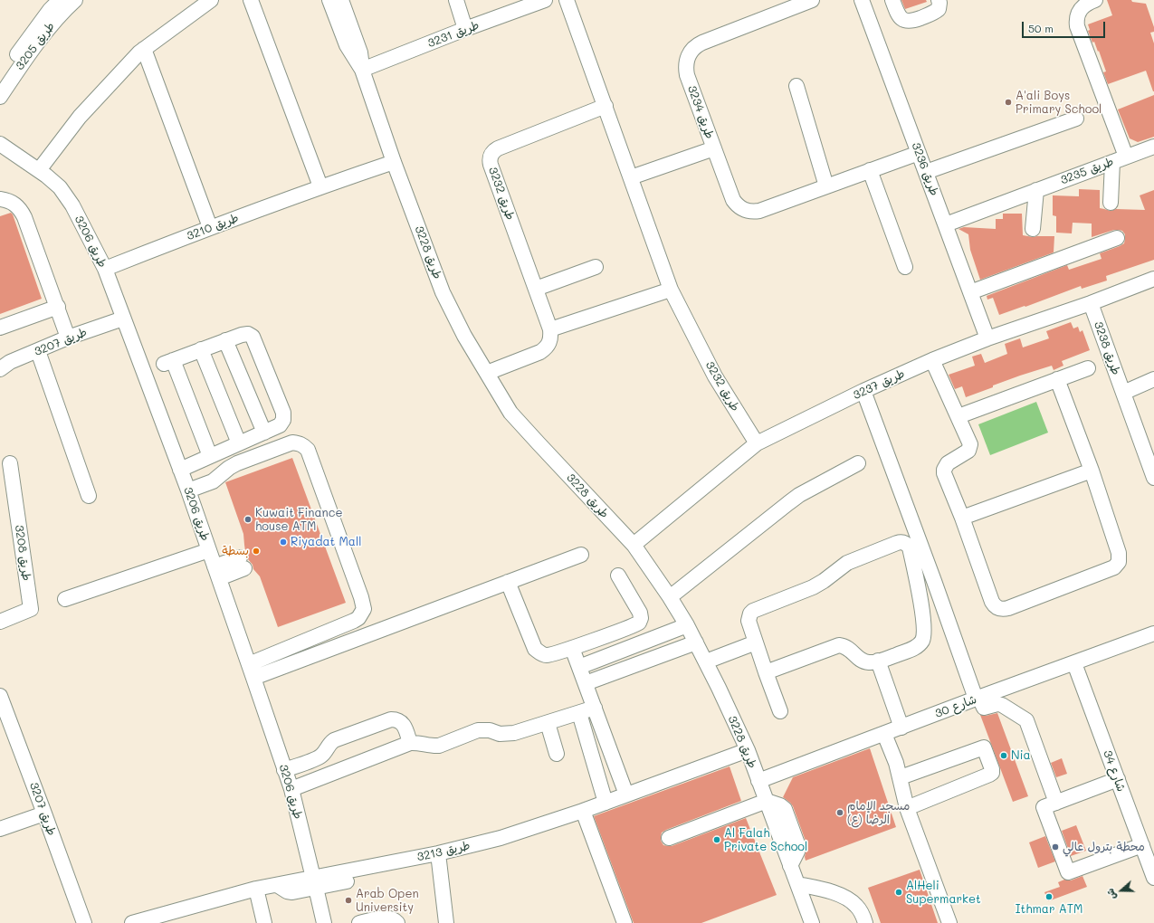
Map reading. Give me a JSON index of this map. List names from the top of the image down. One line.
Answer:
{"streets":{"street":["طريق 3231","طريق 3205","طريق 3234","طريق 3236","طريق 3235","طريق 3232","طريق 3210","طريق 3206","طريق 3228","طريق 3207","طريق 3238","طريق 3237","طريق 3208","شارع 30","شارع 34","طريق 3213"]},"crossings":[["طريق 3231","طريق 3228"],["طريق 3234","طريق 3236"],["طريق 3236","طريق 3235"],["طريق 3236","طريق 3237"],["طريق 3232","طريق 3237"],["طريق 3210","طريق 3206"],["طريق 3210","طريق 3228"],["طريق 3206","طريق 3207"],["طريق 3206","طريق 3213"],["طريق 3228","طريق 3237"],["طريق 3228","شارع 30"],["طريق 3228","طريق 3213"],["طريق 3238","طريق 3237"],["شارع 30","شارع 34"]],"places":["A'ali Boys Primary School","Kuwait Finance house ATM","Riyadat Mall","بسطة","Nia","مسجد الإمام الرضا (ع)","Al Falah Private School","محطة بترول عالي","AlHeli Supermarket","Ithmar ATM","Arab Open University"],"scale_bar":"50 m","north":"left"}
